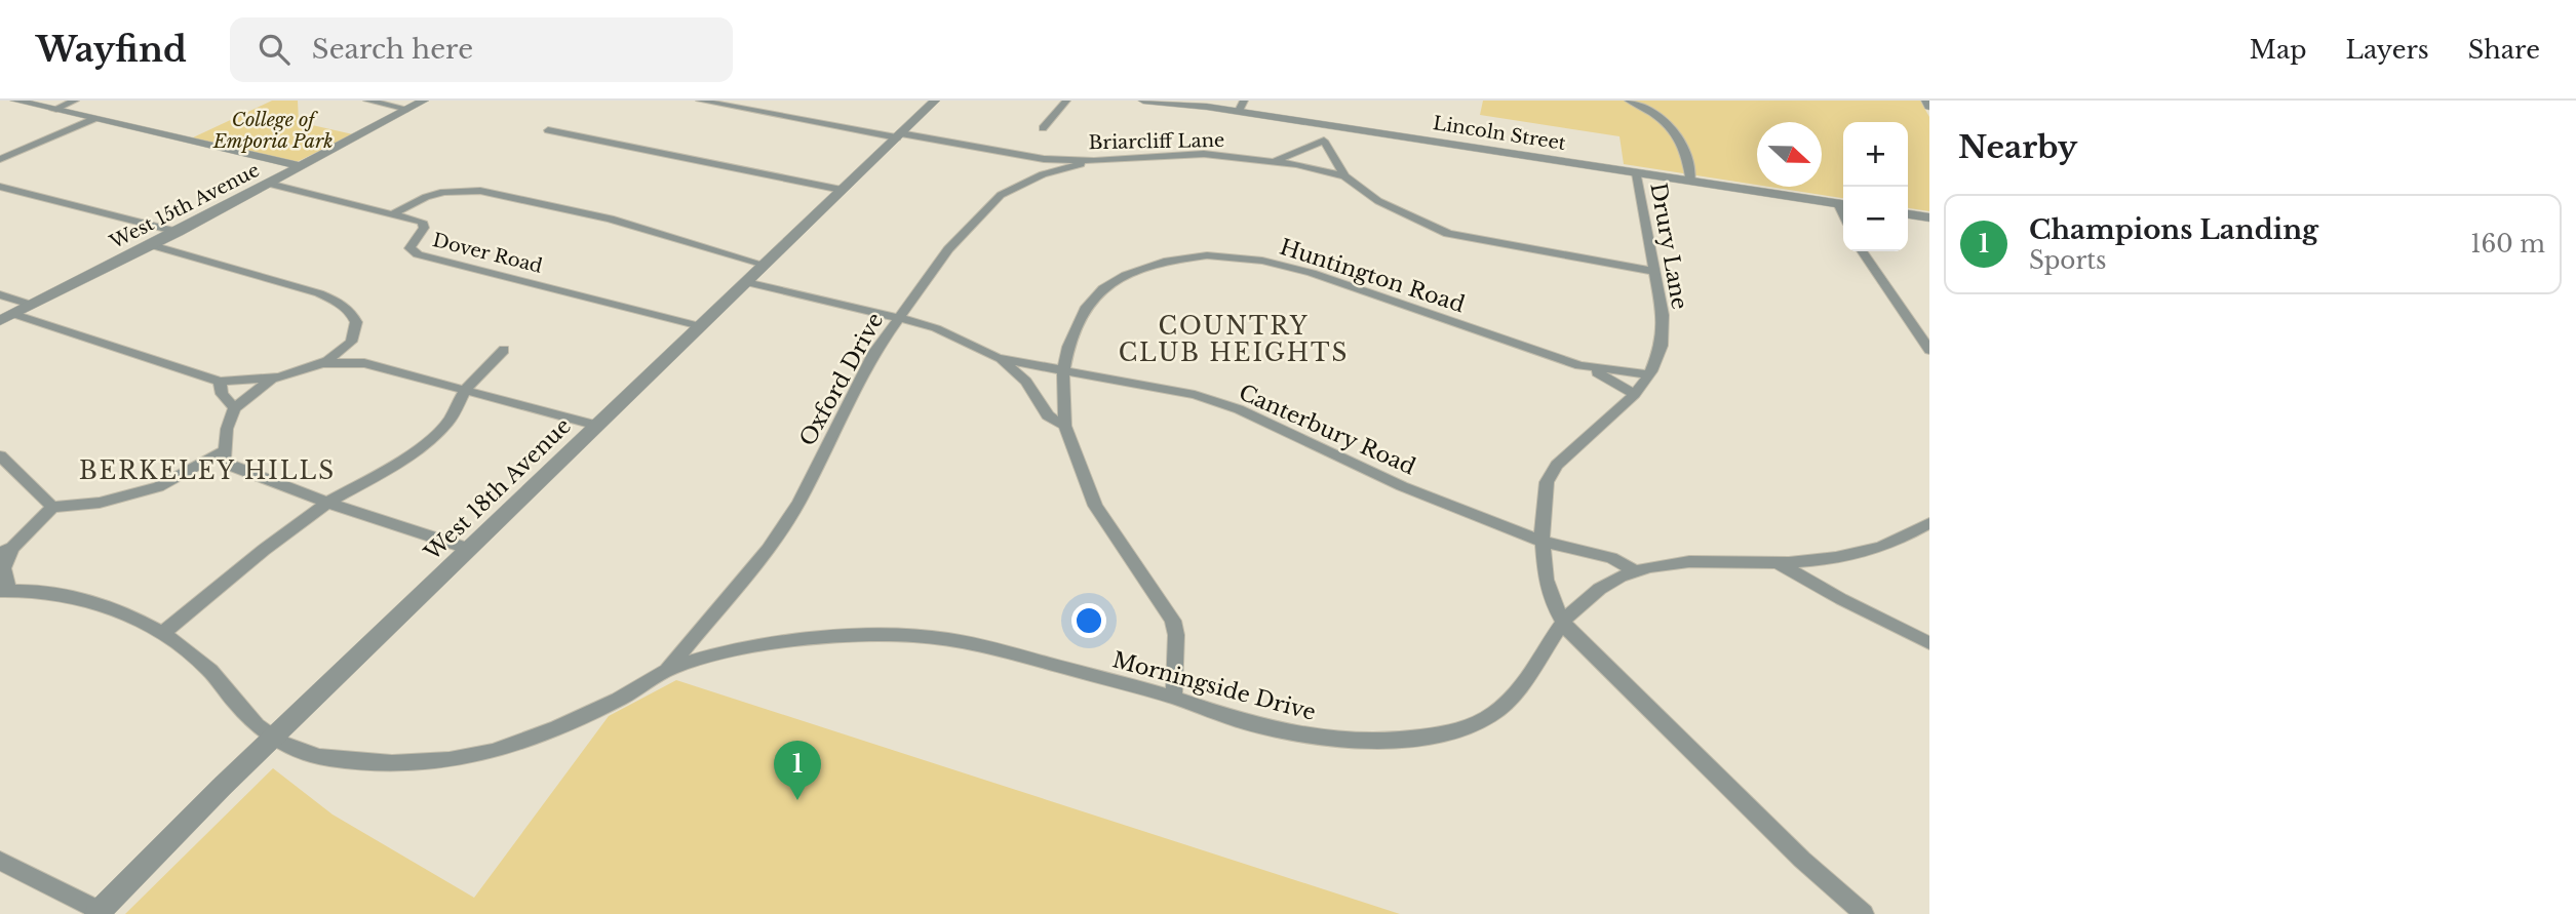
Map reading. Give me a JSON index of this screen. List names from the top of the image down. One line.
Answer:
{"streets":{"street":["Lincoln Street","Briarcliff Lane","West 15th Avenue","Drury Lane","Dover Road","Huntington Road","Oxford Drive","Canterbury Road","West 18th Avenue","Morningside Drive"]},"crossings":[["Lincoln Street","Drury Lane"],["Briarcliff Lane","Drury Lane"],["Briarcliff Lane","Oxford Drive"],["Briarcliff Lane","West 18th Avenue"],["West 15th Avenue","Dover Road"],["Drury Lane","Huntington Road"],["Drury Lane","Canterbury Road"],["Drury Lane","Morningside Drive"],["Dover Road","West 18th Avenue"],["Huntington Road","Canterbury Road"],["Huntington Road","Morningside Drive"],["Oxford Drive","Canterbury Road"],["Oxford Drive","Morningside Drive"],["Canterbury Road","West 18th Avenue"],["Canterbury Road","Morningside Drive"],["West 18th Avenue","Morningside Drive"]],"districts":["COUNTRY CLUB HEIGHTS","BERKELEY HILLS"],"parks":["College of Emporia Park"],"north":"right","page":{"header":"Wayfind","search":"Search here","nav":["Map","Layers","Share"],"heading":"Nearby","map_buttons":["+","−"],"list":[{"mark":"1","name":"Champions Landing","note":"Sports","value":"160 m"}],"pins":"1"}}
